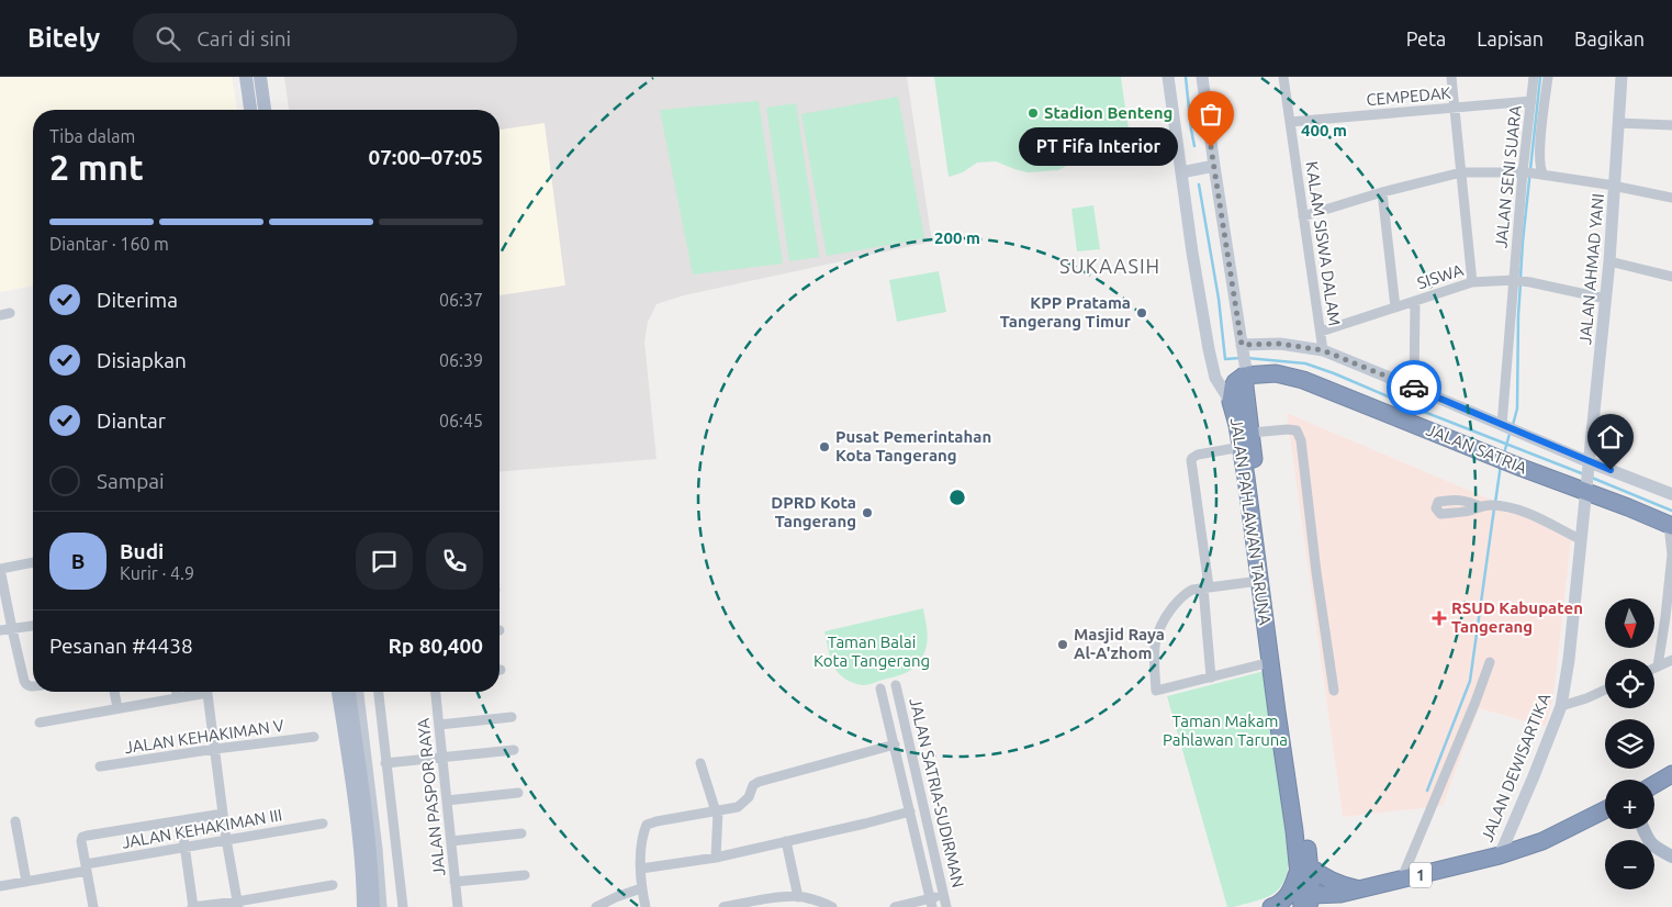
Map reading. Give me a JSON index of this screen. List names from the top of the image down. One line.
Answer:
{"streets":{"highway":["JALAN SATRIA","JALAN PAHLAWAN TARUNA","1"],"main road":["JALAN AHMAD YANI","JALAN DEWISARTIKA"],"street":["CEMPEDAK","JALAN SENI SUARA","KALAM SISWA DALAM","SISWA","JALAN KEHAKIMAN V","JALAN SATRIA-SUDIRMAN","JALAN PASPOR RAYA","JALAN KEHAKIMAN III"]},"crossings":[["CEMPEDAK","JALAN SENI SUARA"],["CEMPEDAK","KALAM SISWA DALAM"],["JALAN SENI SUARA","SISWA"],["KALAM SISWA DALAM","SISWA"],["JALAN AHMAD YANI","SISWA"],["JALAN AHMAD YANI","JALAN DEWISARTIKA"],["JALAN SATRIA","JALAN PAHLAWAN TARUNA"],["JALAN SATRIA","JALAN DEWISARTIKA"],["JALAN PAHLAWAN TARUNA","1"],["JALAN DEWISARTIKA","1"]],"districts":["SUKAASIH"],"parks":["Taman Balai Kota Tangerang","Taman Makam Pahlawan Taruna"],"places":{"other":["Stadion Benteng","PT Fifa Interior","KPP Pratama Tangerang Timur","Pusat Pemerintahan Kota Tangerang","DPRD Kota Tangerang","Masjid Raya Al-A'zhom"],"health":["RSUD Kabupaten Tangerang"]},"north":"bottom","page":{"header":"Bitely","search":"Cari di sini","nav":["Peta","Lapisan","Bagikan"],"heading":["2 mnt","Tiba dalam","07:00–07:05"],"panel":["Budi","Kurir · 4.9","Pesanan #4438","Rp 80,400"],"bubble":"PT Fifa Interior","bar":"Diantar · 160 m","list":[["Diterima","06:37"],["Disiapkan","06:39"],["Diantar","06:45"],"Sampai"],"round":"B","map_buttons":["+","−"]},"rings":["400 m","200 m"]}
